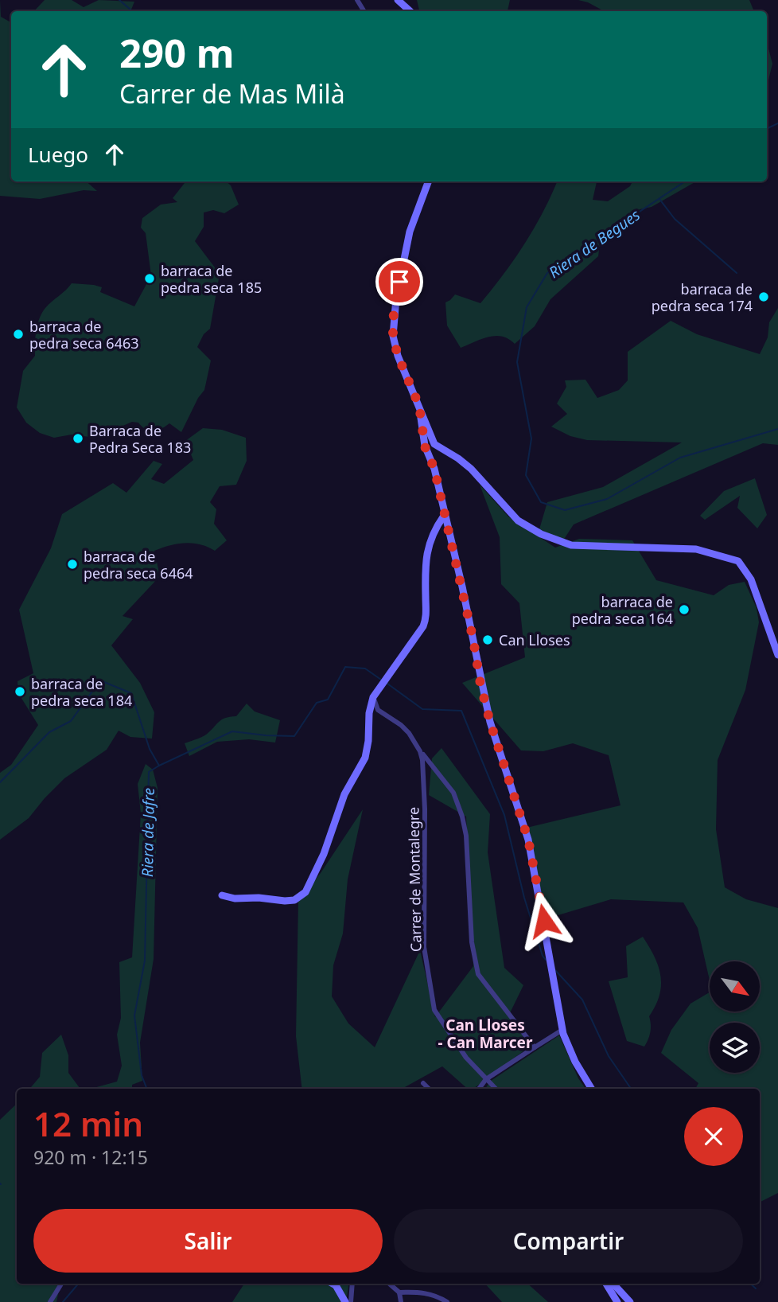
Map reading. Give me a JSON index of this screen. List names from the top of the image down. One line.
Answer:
{"streets":{"street":["Carrer de Montalegre"]},"districts":["Can Lloses - Can Marcer"],"water":["Riera de Begues","Riera de Jafre"],"places":["barraca de pedra seca 185","barraca de pedra seca 174","barraca de pedra seca 6463","Barraca de Pedra Seca 183","barraca de pedra seca 6464","barraca de pedra seca 164","Can Lloses","barraca de pedra seca 184"],"north":"bottom right","page":{"turn":["290 m","Carrer de Mas Milà"],"then":"Luego","heading":["12 min","920 m · 12:15"],"buttons":["Salir","Compartir"]}}
